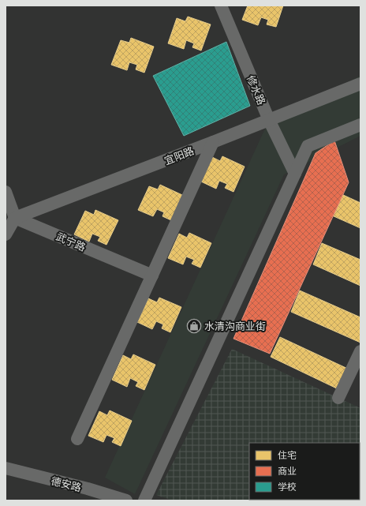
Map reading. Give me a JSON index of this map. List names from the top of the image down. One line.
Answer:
{"streets":{"street":["修水路","宜阳路","武宁路","德安路"]},"crossings":[["修水路","宜阳路"],["宜阳路","武宁路"]],"places":{"shop":["水清沟商业街"]},"legend":["住宅","商业","学校"]}
